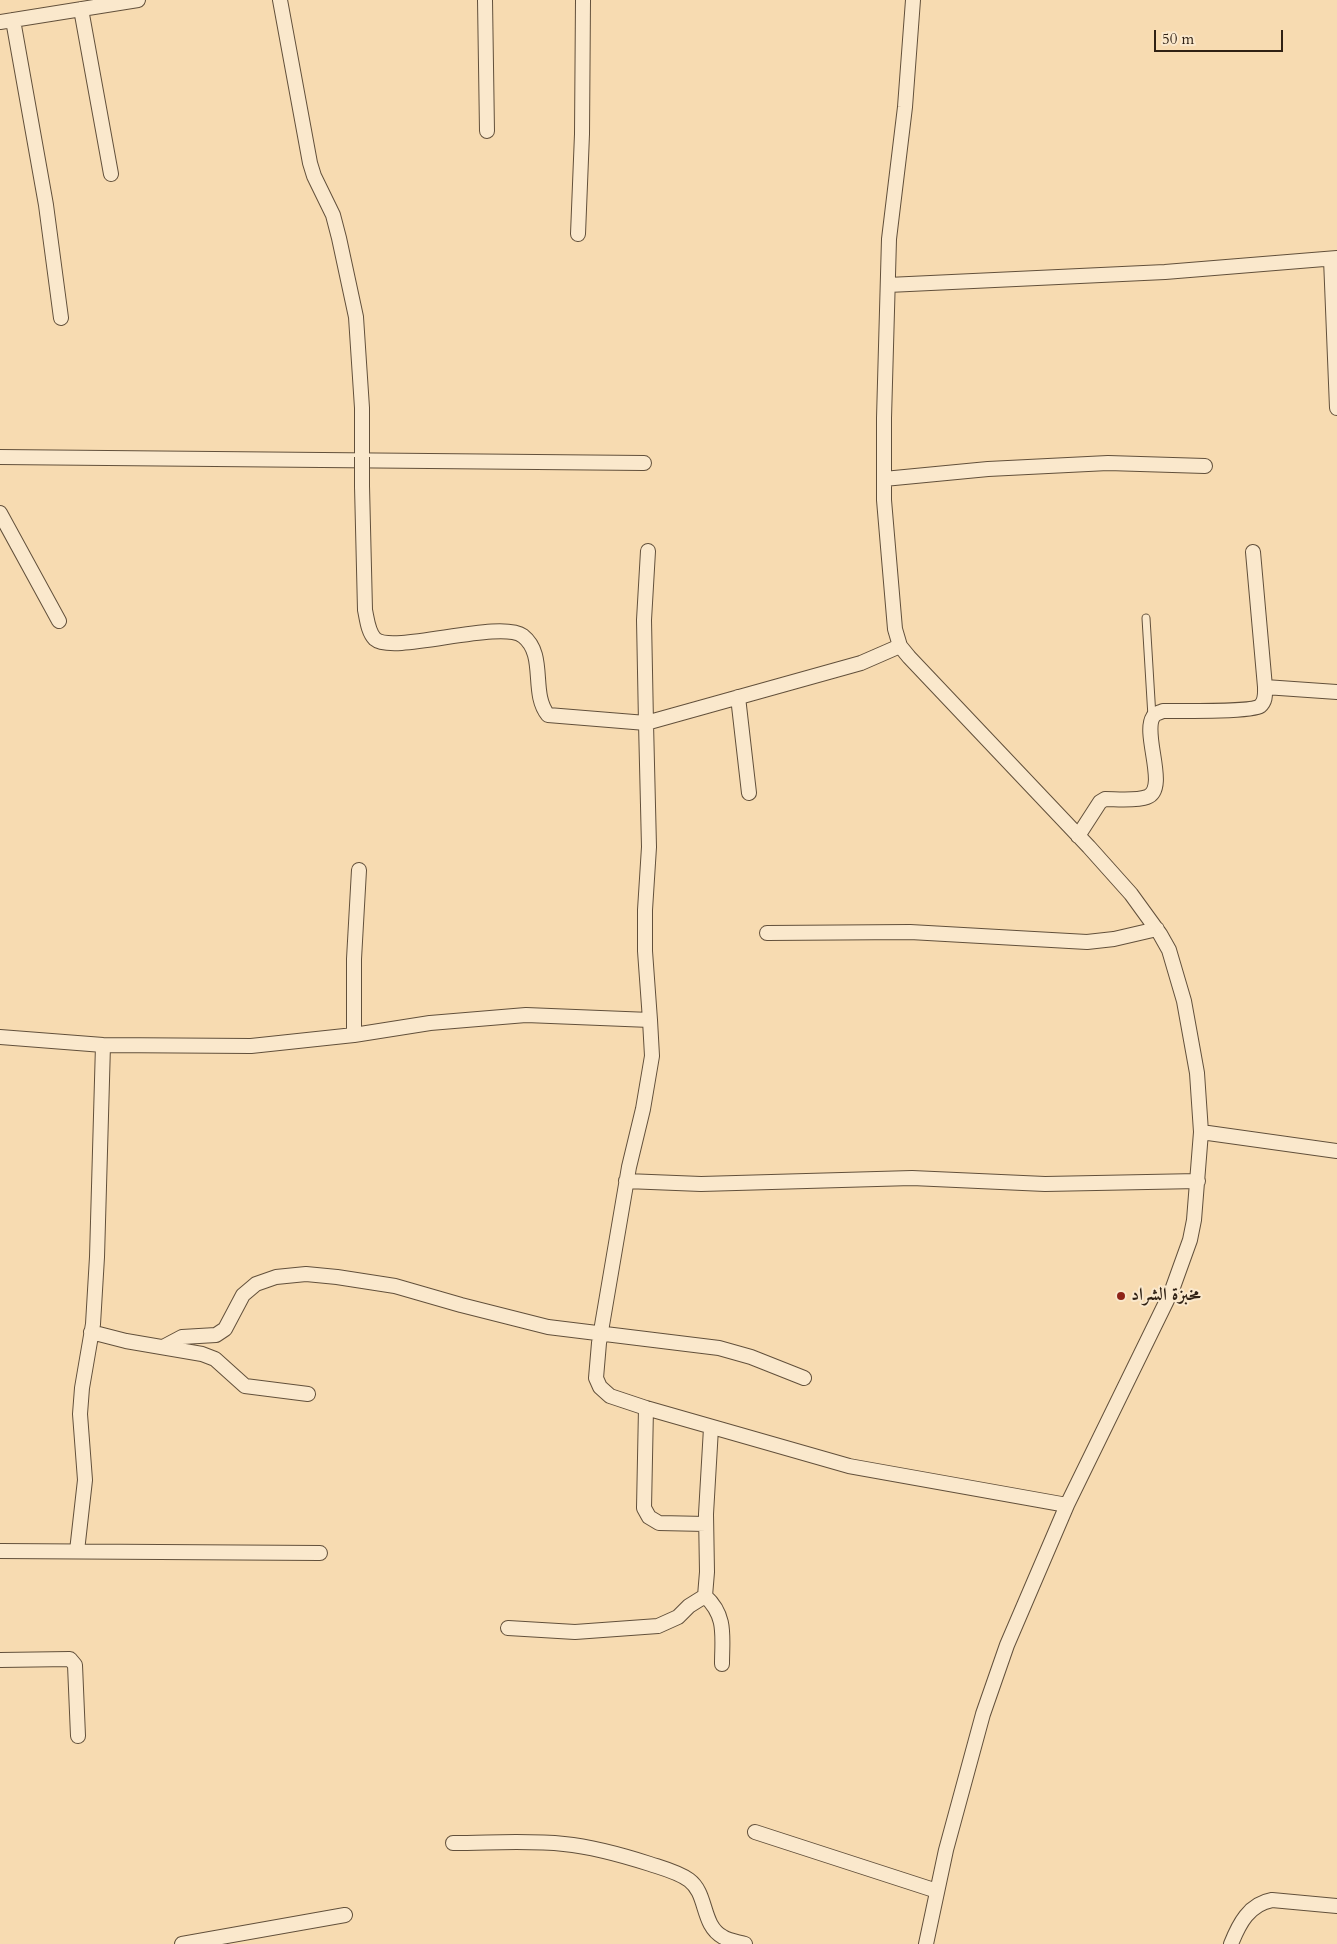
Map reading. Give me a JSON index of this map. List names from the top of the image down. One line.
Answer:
{"places":["مخبزة الشراد"],"scale_bar":"50 m"}
